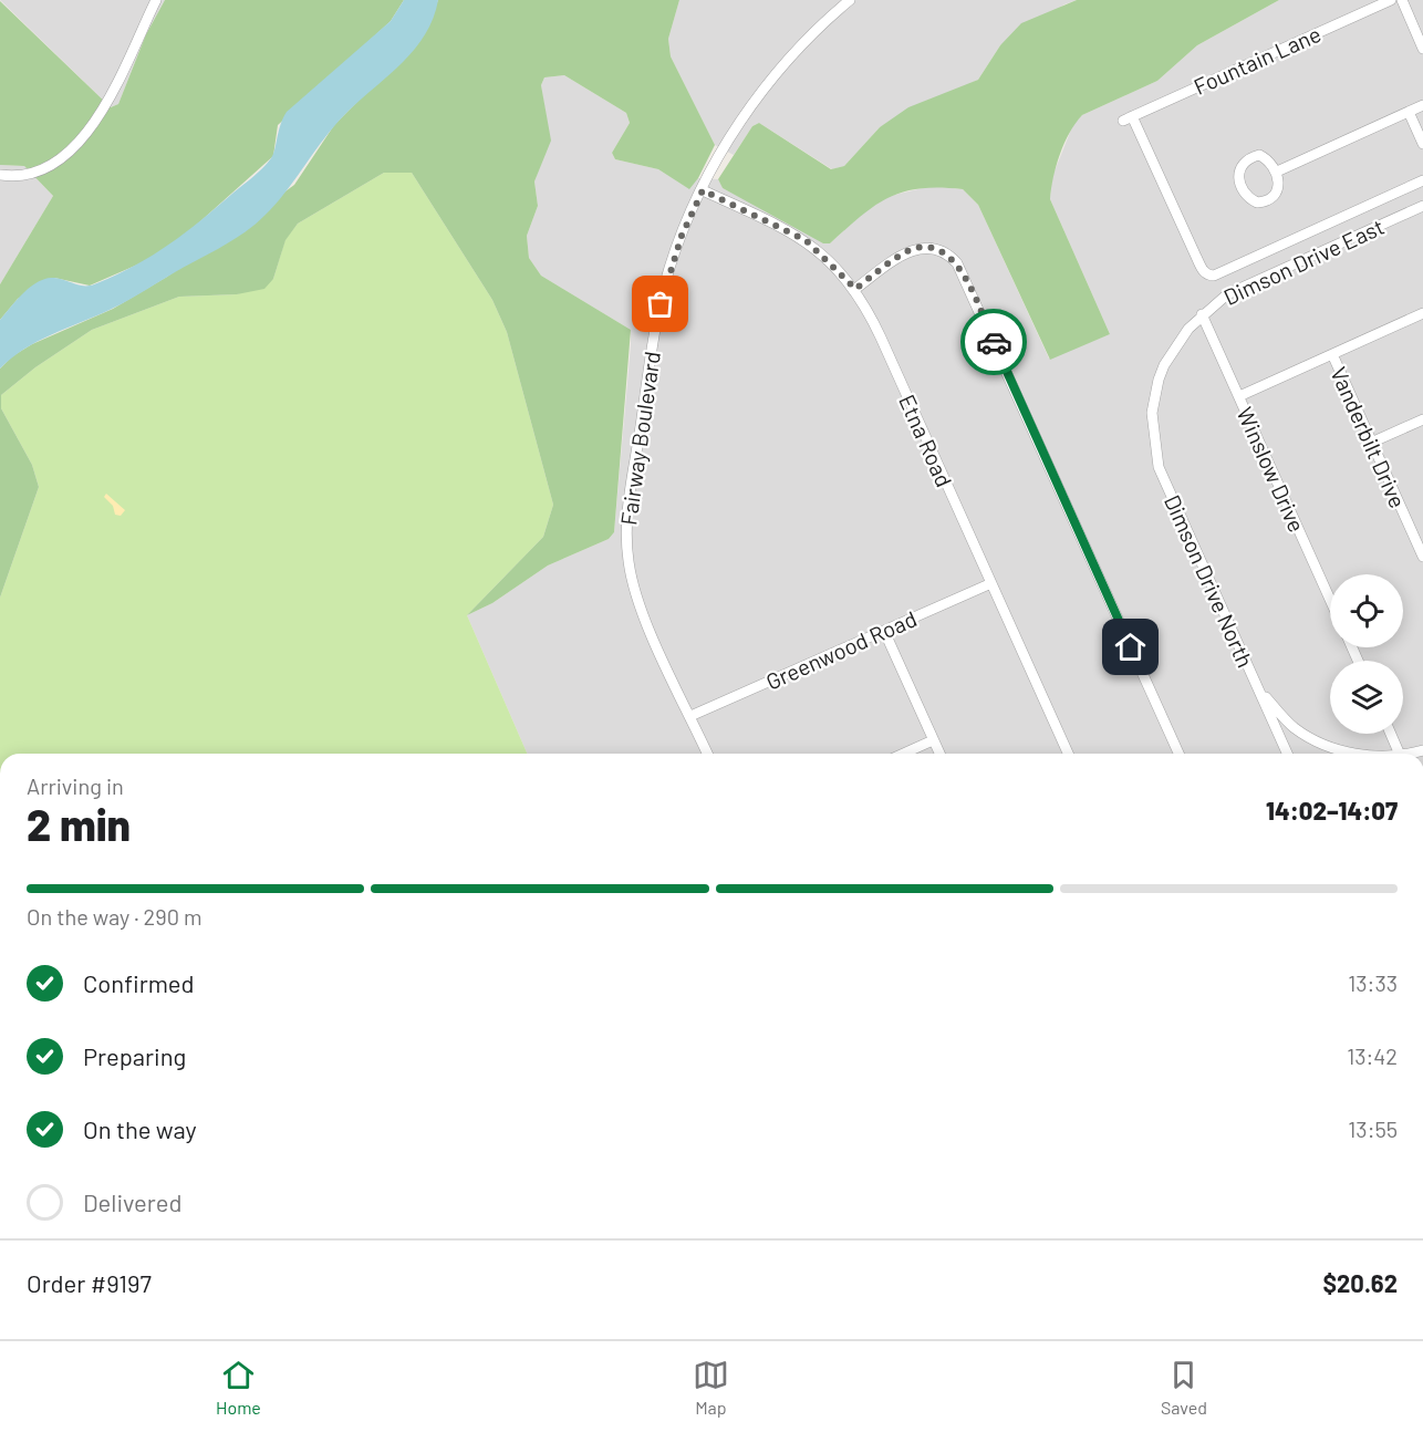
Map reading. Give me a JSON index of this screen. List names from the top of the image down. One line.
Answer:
{"streets":{"street":["Fountain Lane","Dimson Drive East","Vanderbilt Drive","Fairway Boulevard","Etna Road","Winslow Drive","Dimson Drive North","Greenwood Road"]},"crossings":[["Dimson Drive East","Winslow Drive"],["Dimson Drive East","Dimson Drive North"],["Fairway Boulevard","Etna Road"],["Fairway Boulevard","Greenwood Road"],["Etna Road","Greenwood Road"]],"page":{"heading":["2 min","Arriving in","14:02–14:07"],"panel":["Order #9197","$20.62"],"bar":"On the way · 290 m","list":[["Confirmed","13:33"],["Preparing","13:42"],["On the way","13:55"],"Delivered"],"tabs":["Home","Map","Saved"]}}
